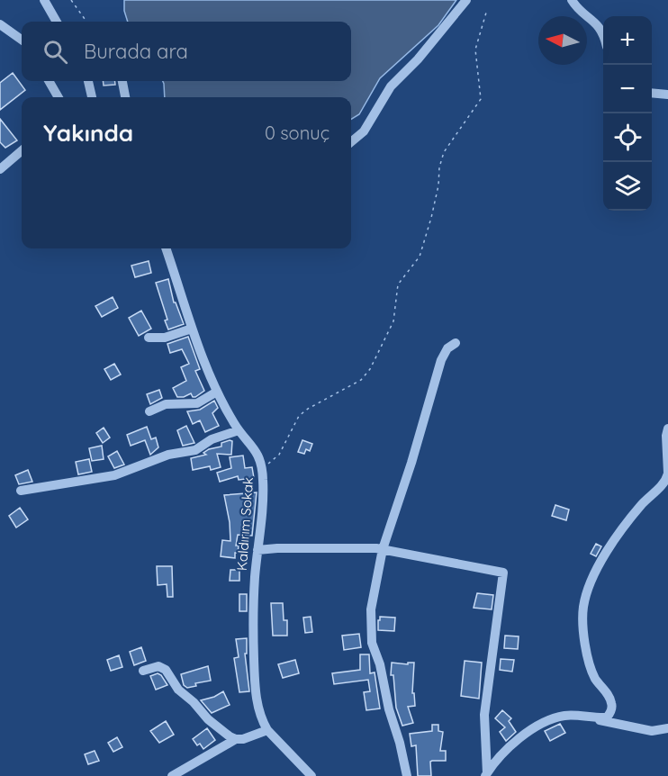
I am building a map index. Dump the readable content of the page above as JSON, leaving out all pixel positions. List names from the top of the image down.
{
  "streets": {
    "street": ["Kaldırım Sokak"]
  },
  "north": "left",
  "page": {
    "map_buttons": ["+", "−"],
    "search": "Burada ara",
    "heading": ["Yakında", "0 sonuç"]
  }
}
